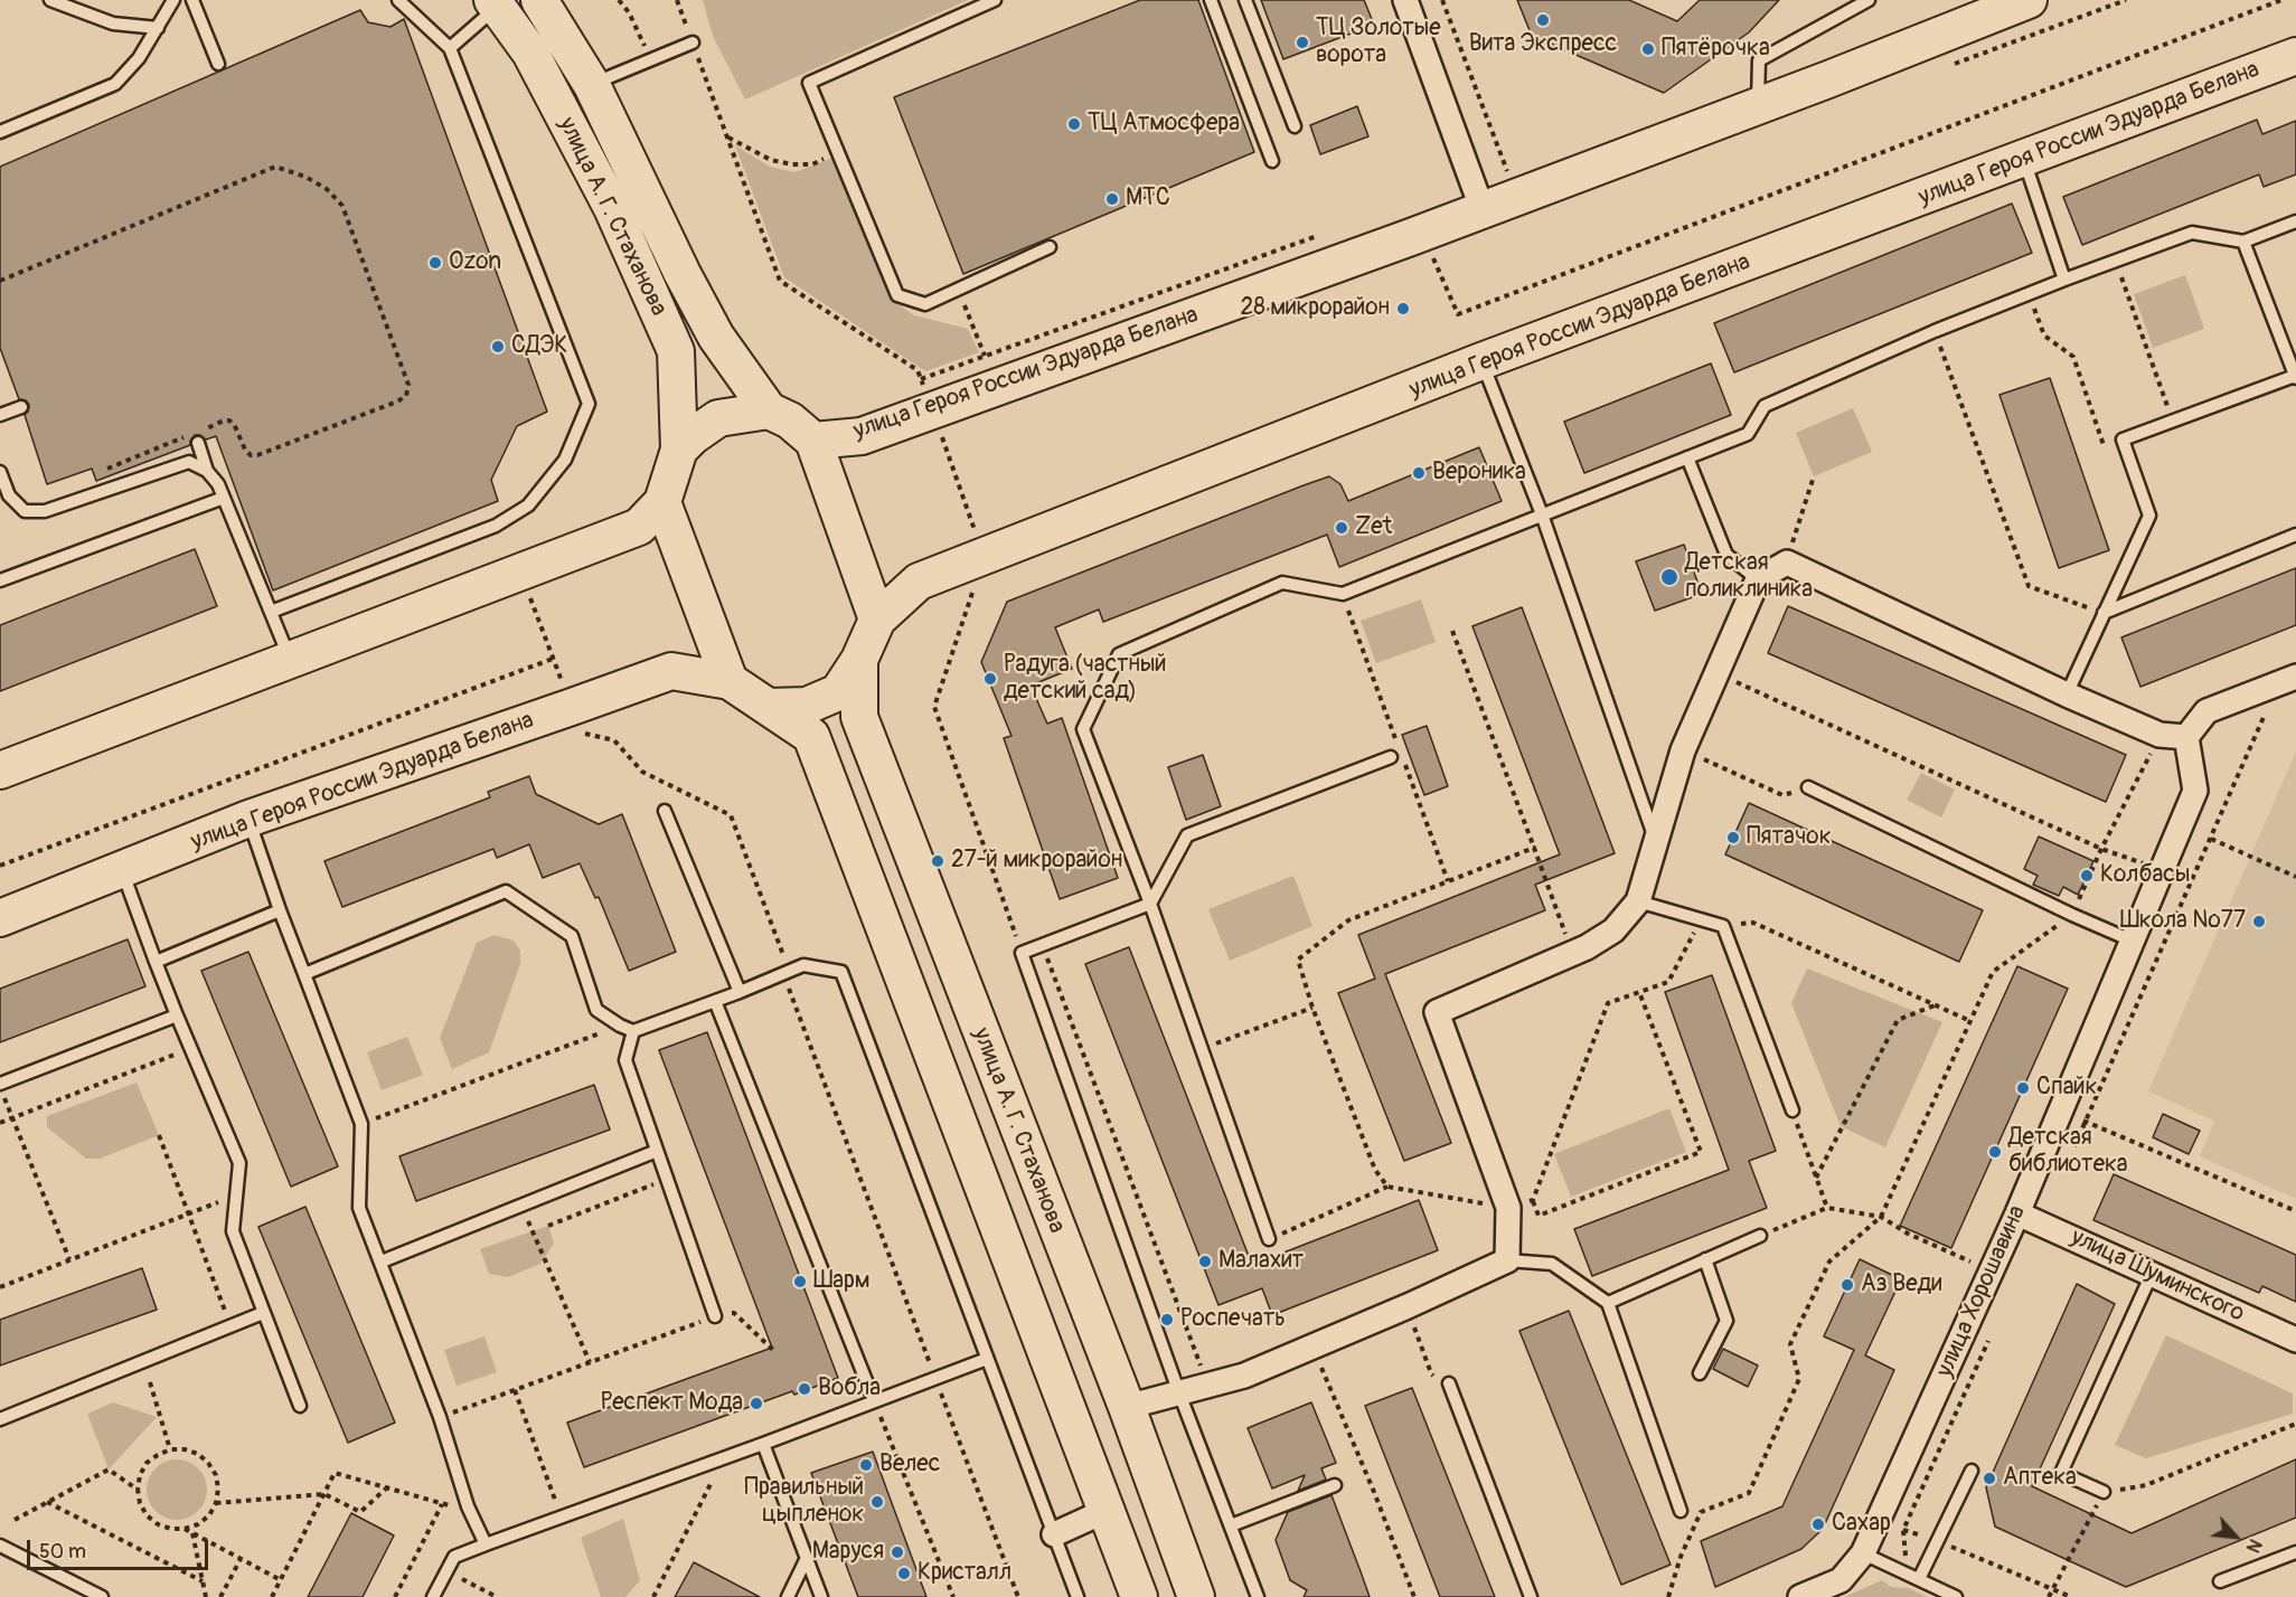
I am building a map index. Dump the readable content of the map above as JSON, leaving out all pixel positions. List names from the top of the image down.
{
  "streets": {
    "street": [
      "улица Героя России Эдуарда Белана",
      "улица А. Г. Стаханова",
      "улица Шуминского",
      "улица Хорошавина"
    ]
  },
  "crossings": [
    ["улица Шуминского", "улица Хорошавина"]
  ],
  "places": [
    "Вита Экспресс",
    "ТЦ Золотые ворота",
    "Пятёрочка",
    "ТЦ Атмосфера",
    "МТС",
    "Ozon",
    "28 микрорайон",
    "СДЭК",
    "Вероника",
    "Zet",
    "Детская поликлиника",
    "Радуга (частный детский сад)",
    "Пятачок",
    "27-й микрорайон",
    "Колбасы",
    "Школа №77",
    "Спайк",
    "Детская библиотека",
    "Малахит",
    "Шарм",
    "Аз Веди",
    "Роспечать",
    "Вобла",
    "Респект Мода",
    "Велес",
    "Аптека",
    "Правильный цыпленок",
    "Сахар",
    "Маруся",
    "Кристалл"
  ],
  "scale_bar": "50 m",
  "north": "bottom right"
}
